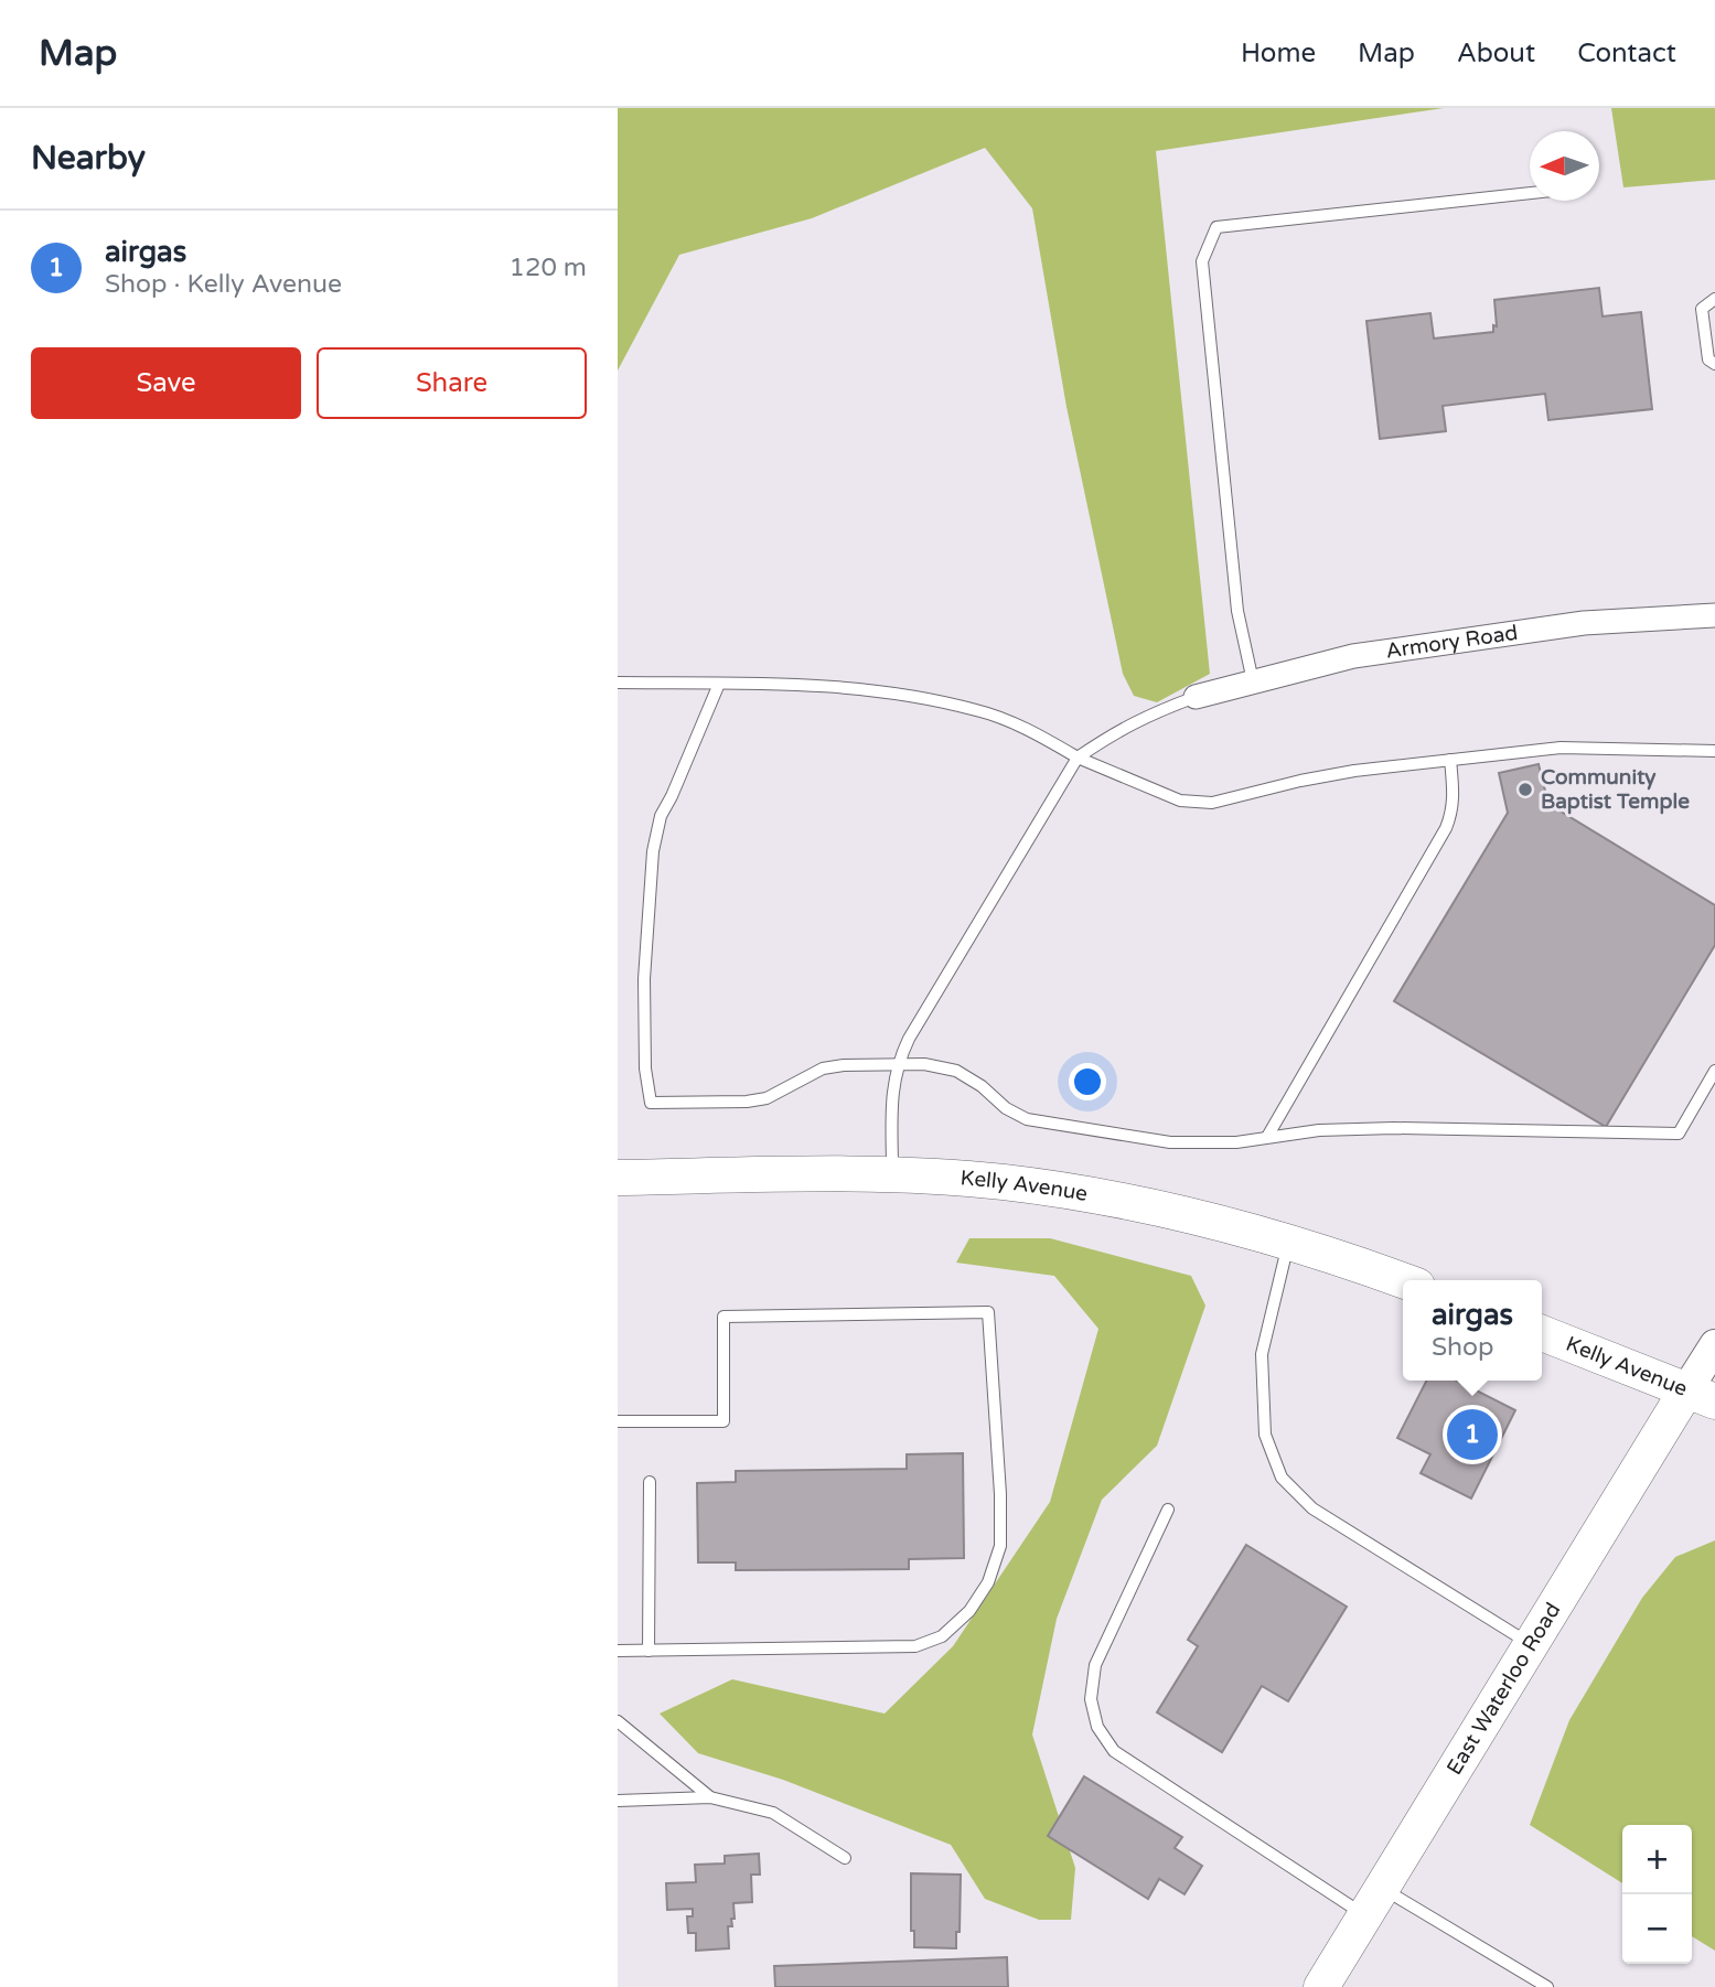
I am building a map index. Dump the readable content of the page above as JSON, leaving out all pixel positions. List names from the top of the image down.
{
  "streets": {
    "main road": ["Kelly Avenue", "East Waterloo Road"],
    "street": ["Armory Road"]
  },
  "crossings": [
    ["Kelly Avenue", "East Waterloo Road"]
  ],
  "places": ["Community Baptist Temple"],
  "north": "left",
  "page": {
    "header": "Map",
    "nav": [
      "Home",
      "Map",
      "About",
      "Contact"
    ],
    "heading": "Nearby",
    "list": [
      {
        "mark": "1",
        "name": "airgas",
        "note": "Shop · Kelly Avenue",
        "value": "120 m"
      }
    ],
    "buttons": ["Save", "Share"],
    "popup": ["airgas", "Shop"],
    "pins": "1",
    "map_buttons": ["+", "−"]
  }
}
